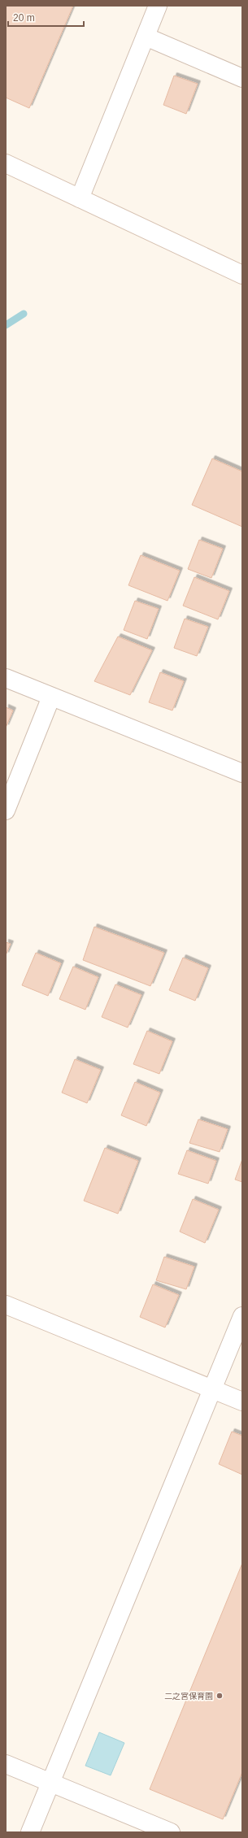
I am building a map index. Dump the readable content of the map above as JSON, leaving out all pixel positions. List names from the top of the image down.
{
  "places": ["二之宮保育園"],
  "scale_bar": "20 m"
}
